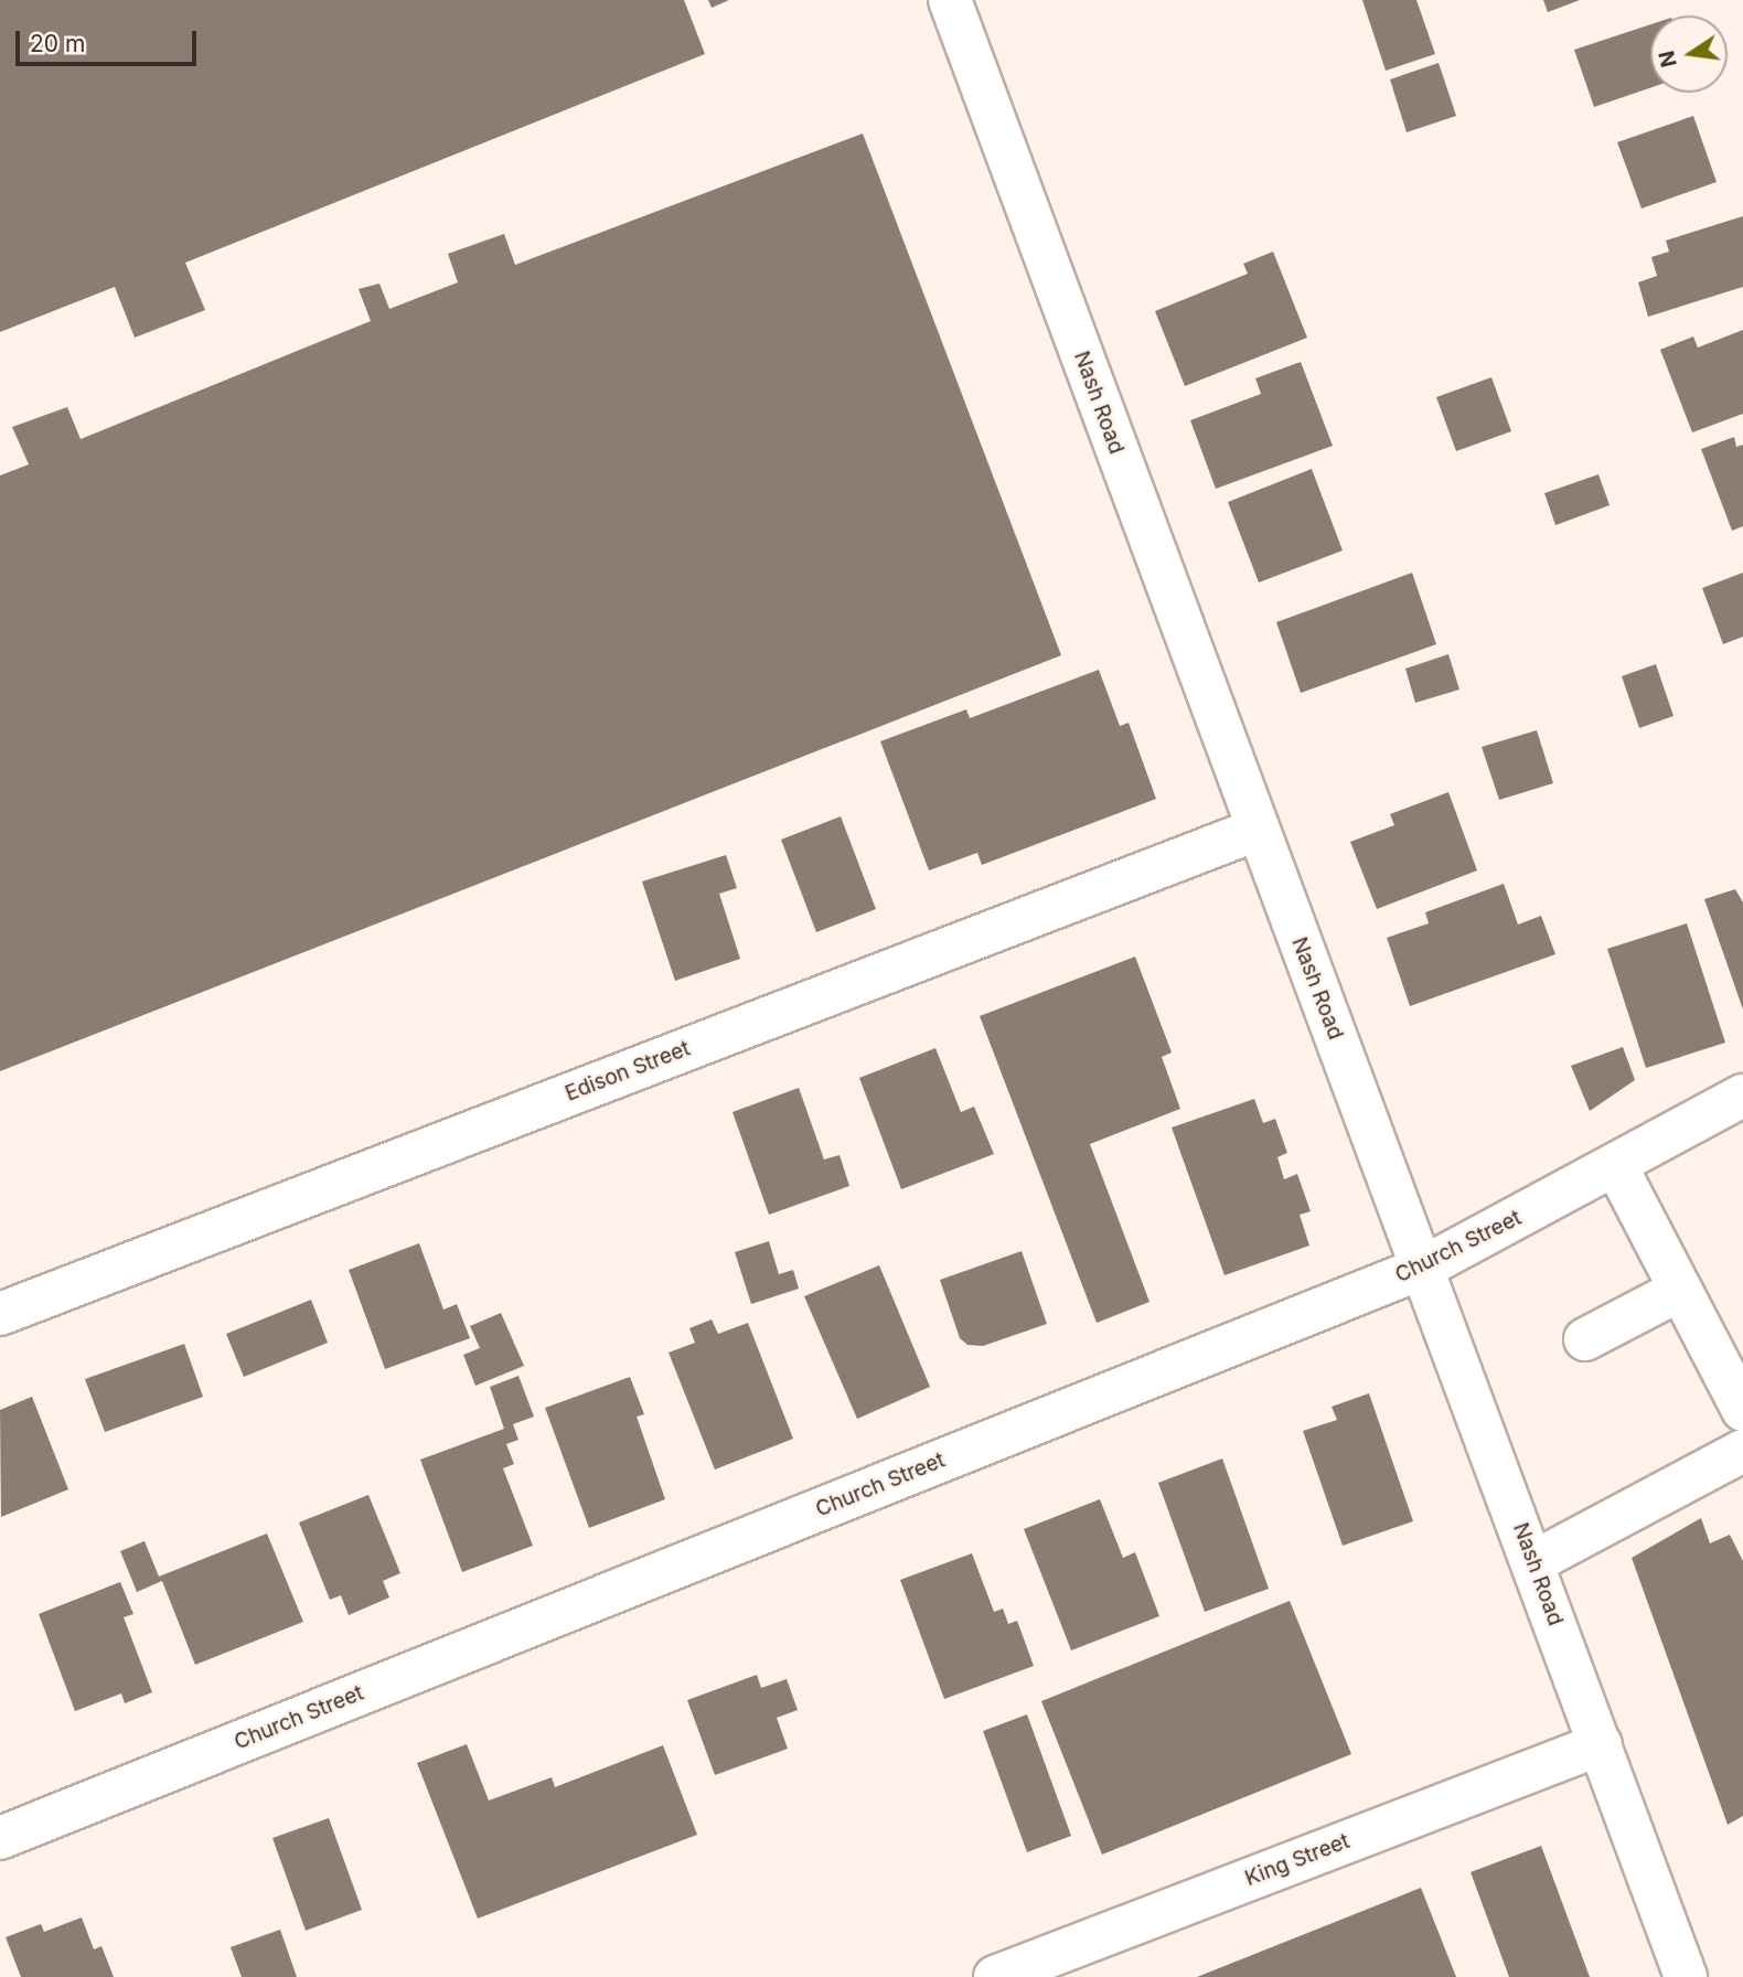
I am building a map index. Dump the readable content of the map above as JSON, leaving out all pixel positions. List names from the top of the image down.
{
  "streets": {
    "main road": [
      "Nash Road",
      "Edison Street",
      "Church Street",
      "King Street"
    ]
  },
  "crossings": [
    ["Nash Road", "Edison Street"],
    ["Nash Road", "Church Street"],
    ["Nash Road", "King Street"]
  ],
  "scale_bar": "20 m",
  "north": "left"
}
